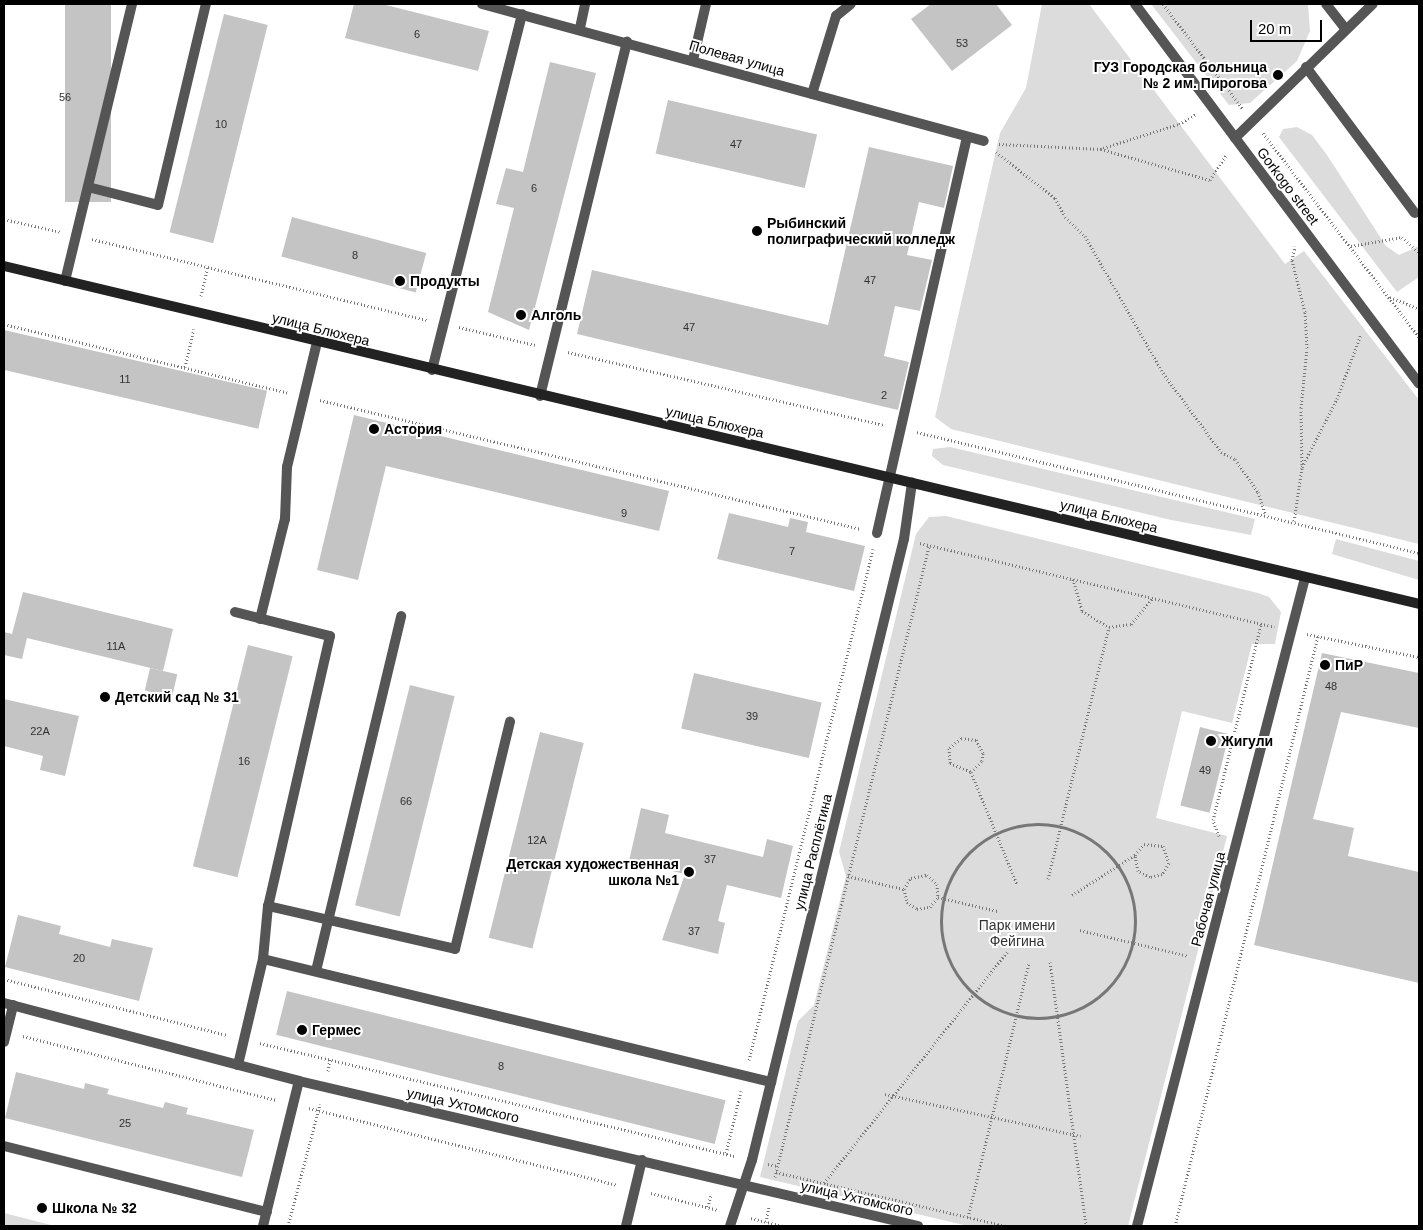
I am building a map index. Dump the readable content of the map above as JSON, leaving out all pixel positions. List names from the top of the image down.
{
  "streets": {
    "street": [
      "Полевая улица",
      "Gorkogo street",
      "улица Блюхера",
      "улица Расплётина",
      "Рабочая улица",
      "улица Ухтомского"
    ]
  },
  "crossings": [
    ["улица Блюхера", "улица Расплётина"],
    ["улица Блюхера", "Рабочая улица"],
    ["улица Расплётина", "улица Ухтомского"]
  ],
  "parks": ["Парк имени Фейгина"],
  "places": [
    "ГУЗ Городская больница № 2 им. Пирогова",
    "Рыбинский полиграфический колледж",
    "Продукты",
    "Алголь",
    "Астория",
    "ПиР",
    "Детский сад № 31",
    "Жигули",
    "Детская художественная школа №1",
    "Гермес",
    "Школа № 32"
  ],
  "house_numbers": [
    "6",
    "53",
    "56",
    "10",
    "47",
    "6",
    "8",
    "47",
    "47",
    "11",
    "2",
    "9",
    "7",
    "11А",
    "48",
    "39",
    "22А",
    "16",
    "49",
    "66",
    "12А",
    "37",
    "37",
    "20",
    "8",
    "25"
  ],
  "scale_bar": "20 m"
}
